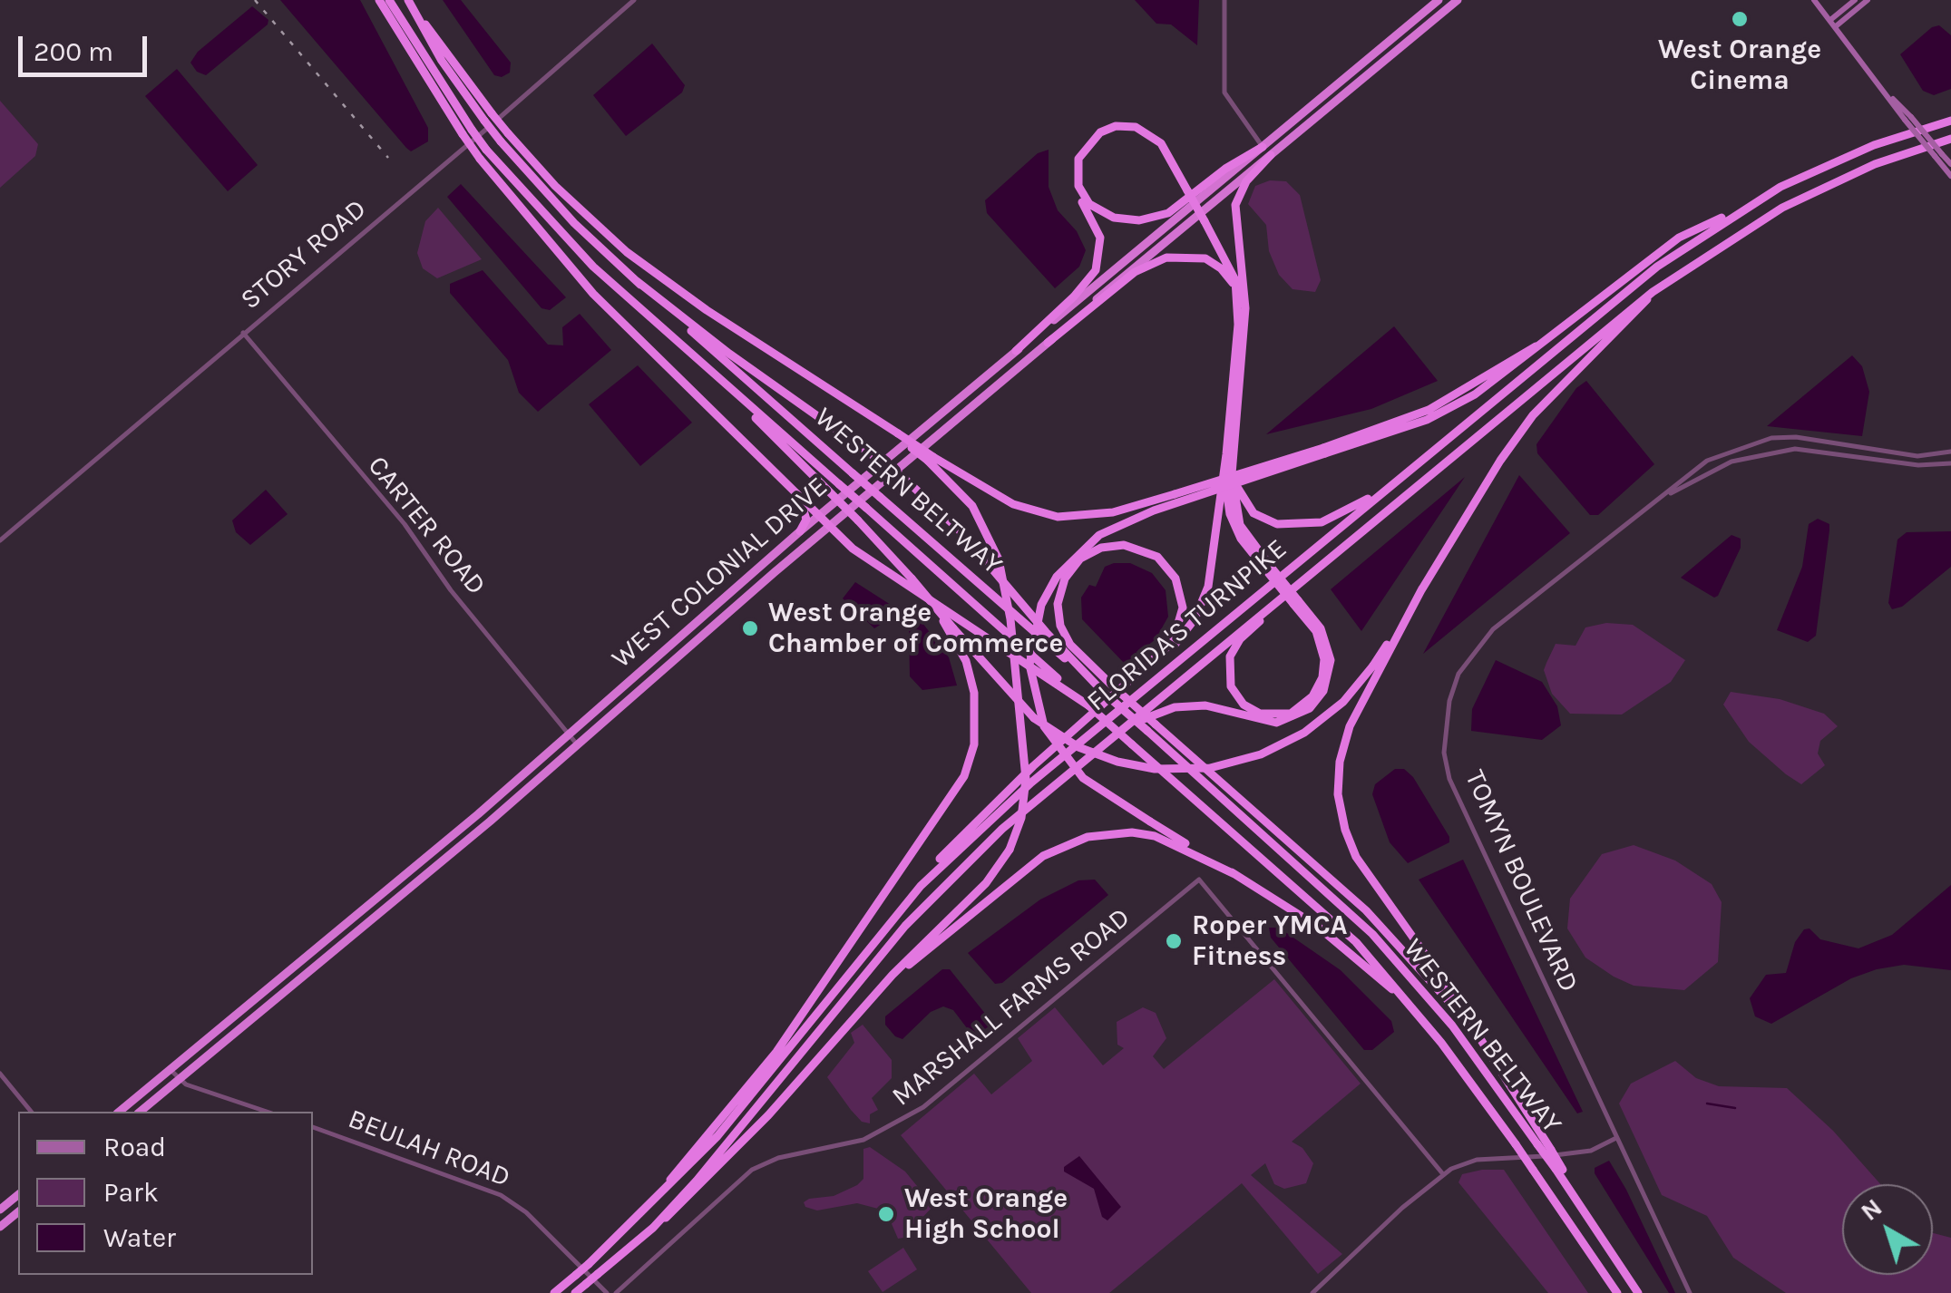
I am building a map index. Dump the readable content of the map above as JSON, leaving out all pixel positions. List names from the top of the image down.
{
  "streets": {
    "highway": ["WESTERN BELTWAY", "WEST COLONIAL DRIVE", "FLORIDA'S TURNPIKE"],
    "street": [
      "STORY ROAD",
      "CARTER ROAD",
      "TOMYN BOULEVARD",
      "MARSHALL FARMS ROAD",
      "BEULAH ROAD"
    ]
  },
  "crossings": [
    ["STORY ROAD", "CARTER ROAD"],
    ["CARTER ROAD", "WEST COLONIAL DRIVE"]
  ],
  "places": [
    "West Orange Cinema",
    "West Orange Chamber of Commerce",
    "Roper YMCA Fitness",
    "West Orange High School"
  ],
  "legend": ["Road", "Park", "Water"],
  "scale_bar": "200 m",
  "north": "top left"
}
